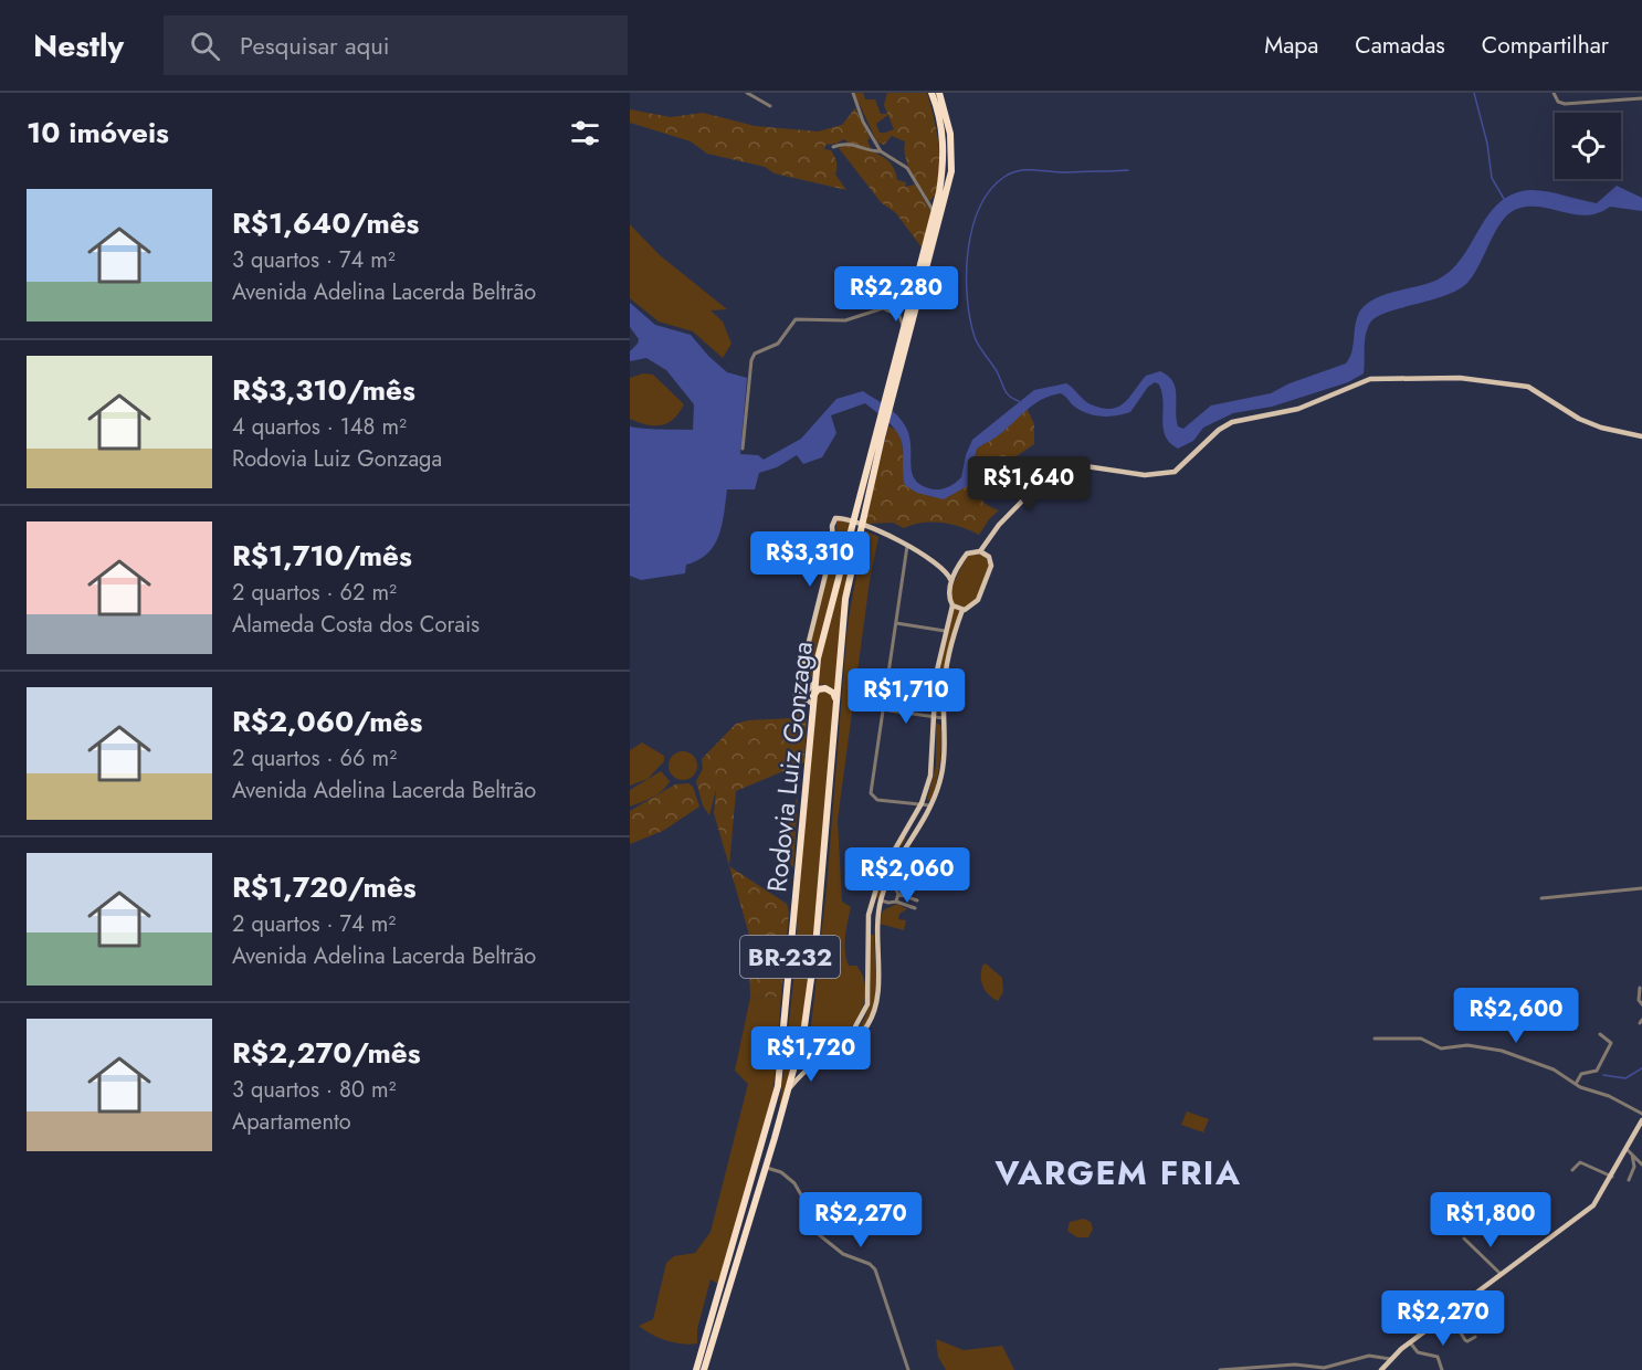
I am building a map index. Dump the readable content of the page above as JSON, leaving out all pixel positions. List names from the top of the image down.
{
  "streets": {
    "highway": ["Rodovia Luiz Gonzaga", "BR-232"]
  },
  "districts": ["VARGEM FRIA"],
  "page": {
    "header": "Nestly",
    "search": "Pesquisar aqui",
    "nav": ["Mapa", "Camadas", "Compartilhar"],
    "heading": "10 imóveis",
    "list": [
      {
        "name": "R$1,640/mês",
        "note": "3 quartos · 74 m² · Avenida Adelina Lacerda Beltrão"
      },
      {
        "name": "R$3,310/mês",
        "note": "4 quartos · 148 m² · Rodovia Luiz Gonzaga"
      },
      {
        "name": "R$1,710/mês",
        "note": "2 quartos · 62 m² · Alameda Costa dos Corais"
      },
      {
        "name": "R$2,060/mês",
        "note": "2 quartos · 66 m² · Avenida Adelina Lacerda Beltrão"
      },
      {
        "name": "R$1,720/mês",
        "note": "2 quartos · 74 m² · Avenida Adelina Lacerda Beltrão"
      },
      {
        "name": "R$2,270/mês",
        "note": "3 quartos · 80 m² · Apartamento"
      }
    ],
    "price": [
      "R$2,280",
      "R$1,640",
      "R$3,310",
      "R$1,710",
      "R$2,060",
      "R$2,600",
      "R$1,720",
      "R$2,270",
      "R$1,800",
      "R$2,270"
    ]
  }
}
